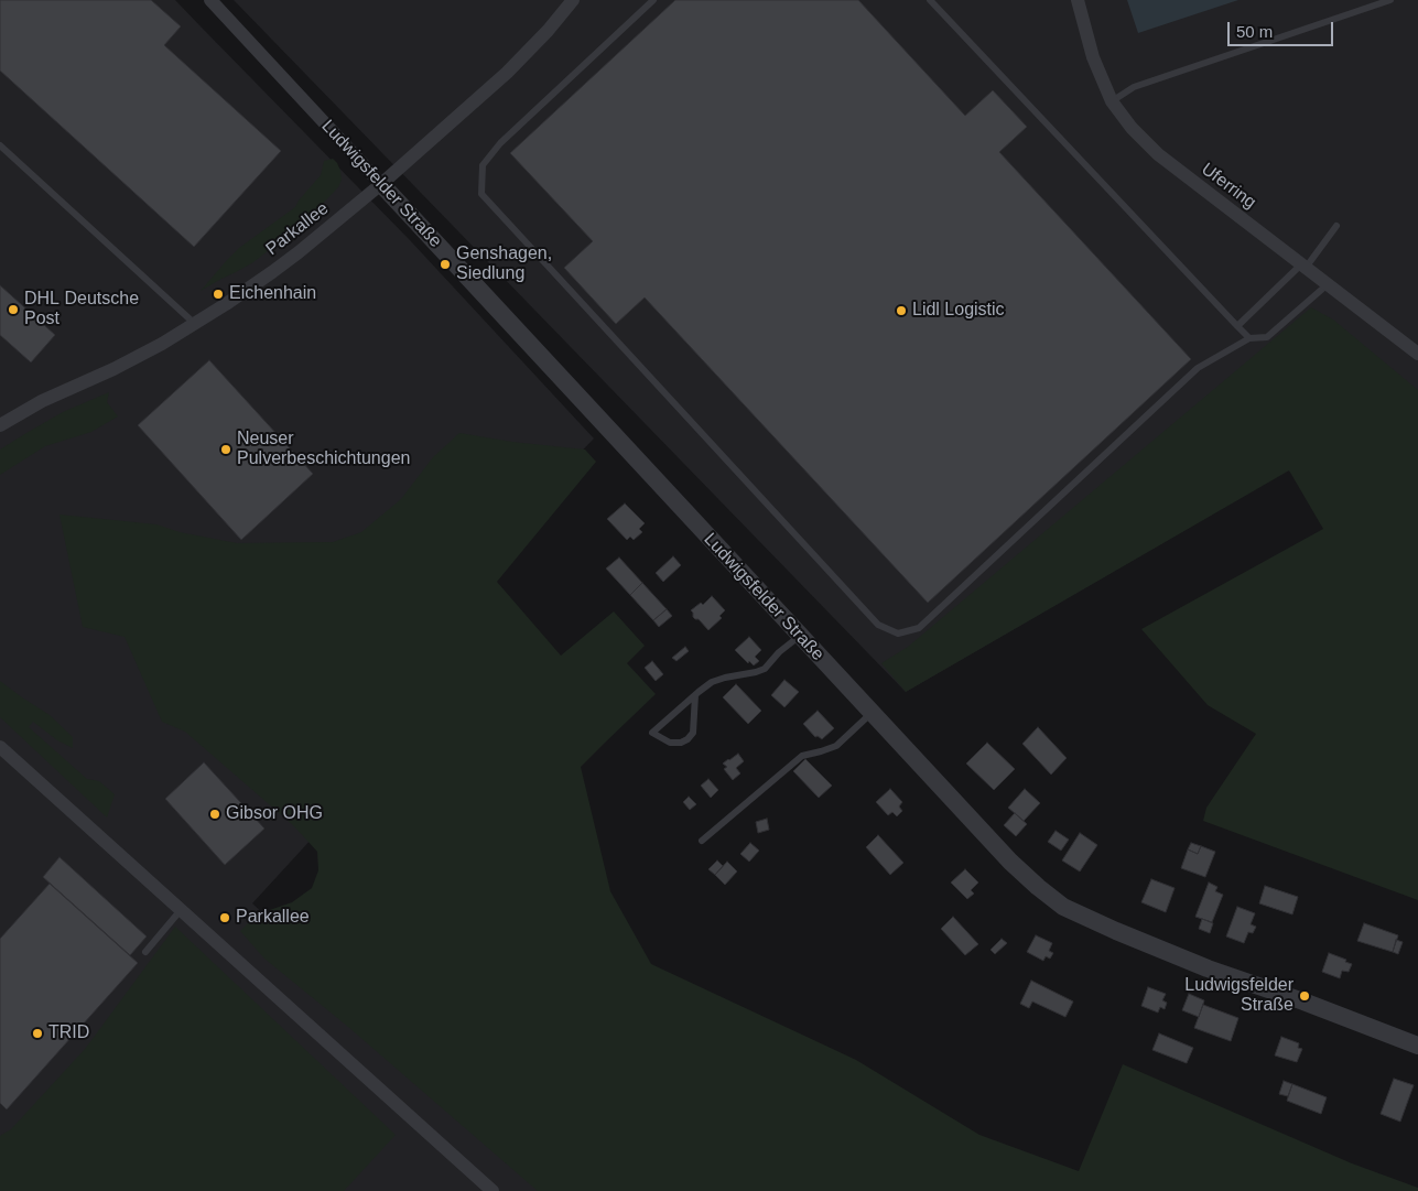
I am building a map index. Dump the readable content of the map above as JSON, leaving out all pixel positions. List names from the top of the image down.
{
  "streets": {
    "street": ["Ludwigsfelder Straße", "Uferring", "Parkallee"]
  },
  "crossings": [
    ["Ludwigsfelder Straße", "Parkallee"]
  ],
  "places": [
    "Genshagen, Siedlung",
    "Eichenhain",
    "DHL Deutsche Post",
    "Lidl Logistic",
    "Neuser Pulverbeschichtungen",
    "Gibsor OHG",
    "Parkallee",
    "Ludwigsfelder Straße",
    "TRID"
  ],
  "scale_bar": "50 m"
}
